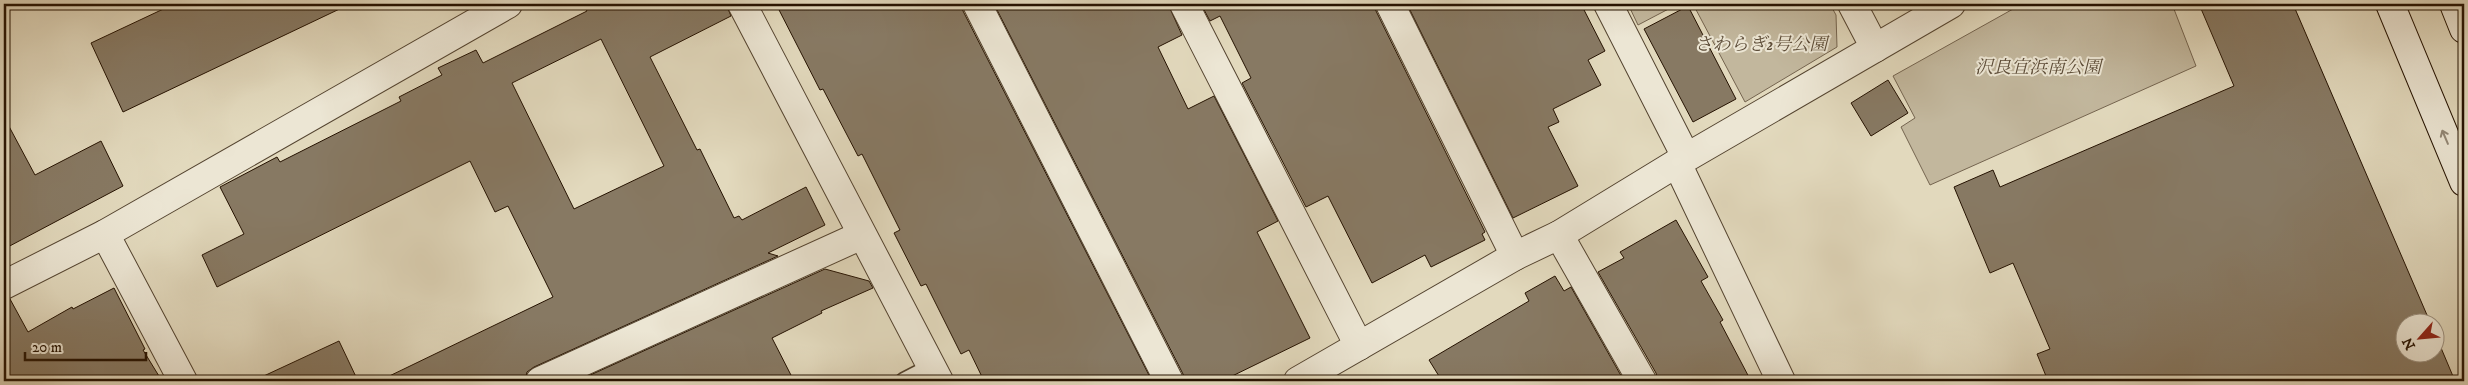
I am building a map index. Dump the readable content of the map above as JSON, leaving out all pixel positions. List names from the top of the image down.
{
  "parks": ["さわらぎ2号公園", "沢良宜浜南公園"],
  "scale_bar": "20 m",
  "north": "bottom left"
}
